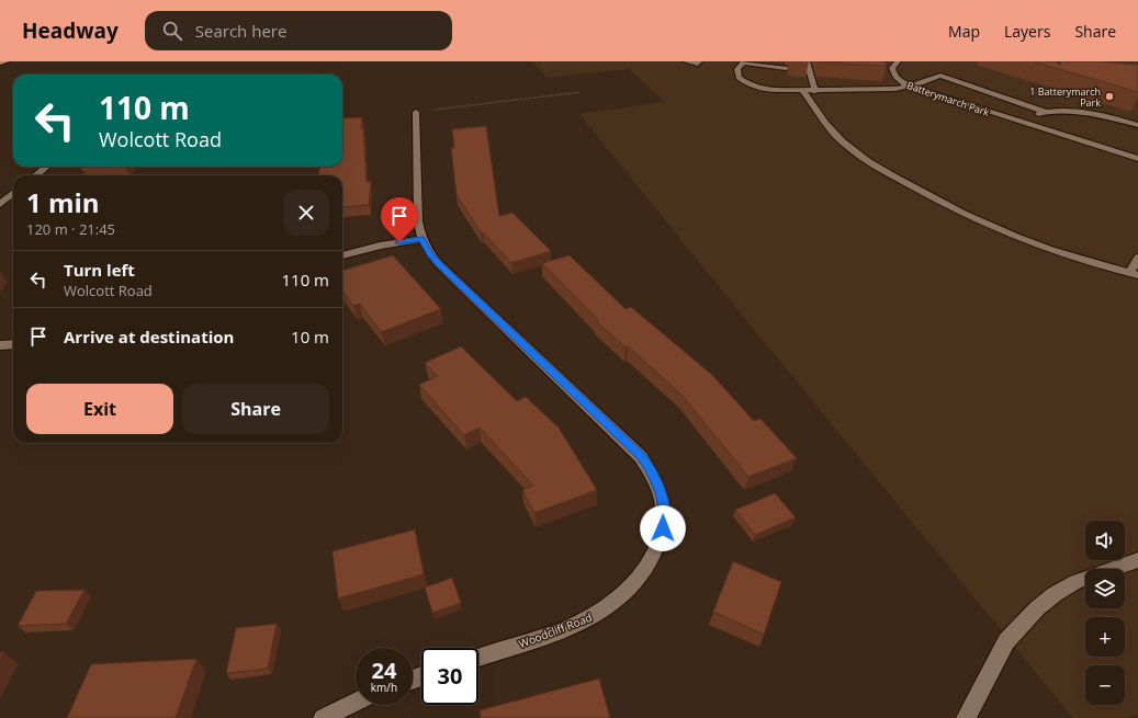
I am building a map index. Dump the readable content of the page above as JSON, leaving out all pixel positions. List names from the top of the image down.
{
  "streets": {
    "street": ["Batterymarch Park", "Woodcliff Road"]
  },
  "places": ["1 Batterymarch Park"],
  "page": {
    "header": "Headway",
    "search": "Search here",
    "nav": ["Map", "Layers", "Share"],
    "turn": ["110 m", "Wolcott Road"],
    "heading": ["1 min", "120 m · 21:45"],
    "list": [
      {
        "name": "Turn left",
        "note": "Wolcott Road",
        "value": "110 m"
      },
      {
        "name": "Arrive at destination",
        "value": "10 m"
      }
    ],
    "buttons": ["Exit", "Share"],
    "map_buttons": ["+", "−"],
    "speed": "24 km/h",
    "limit": "30"
  }
}
